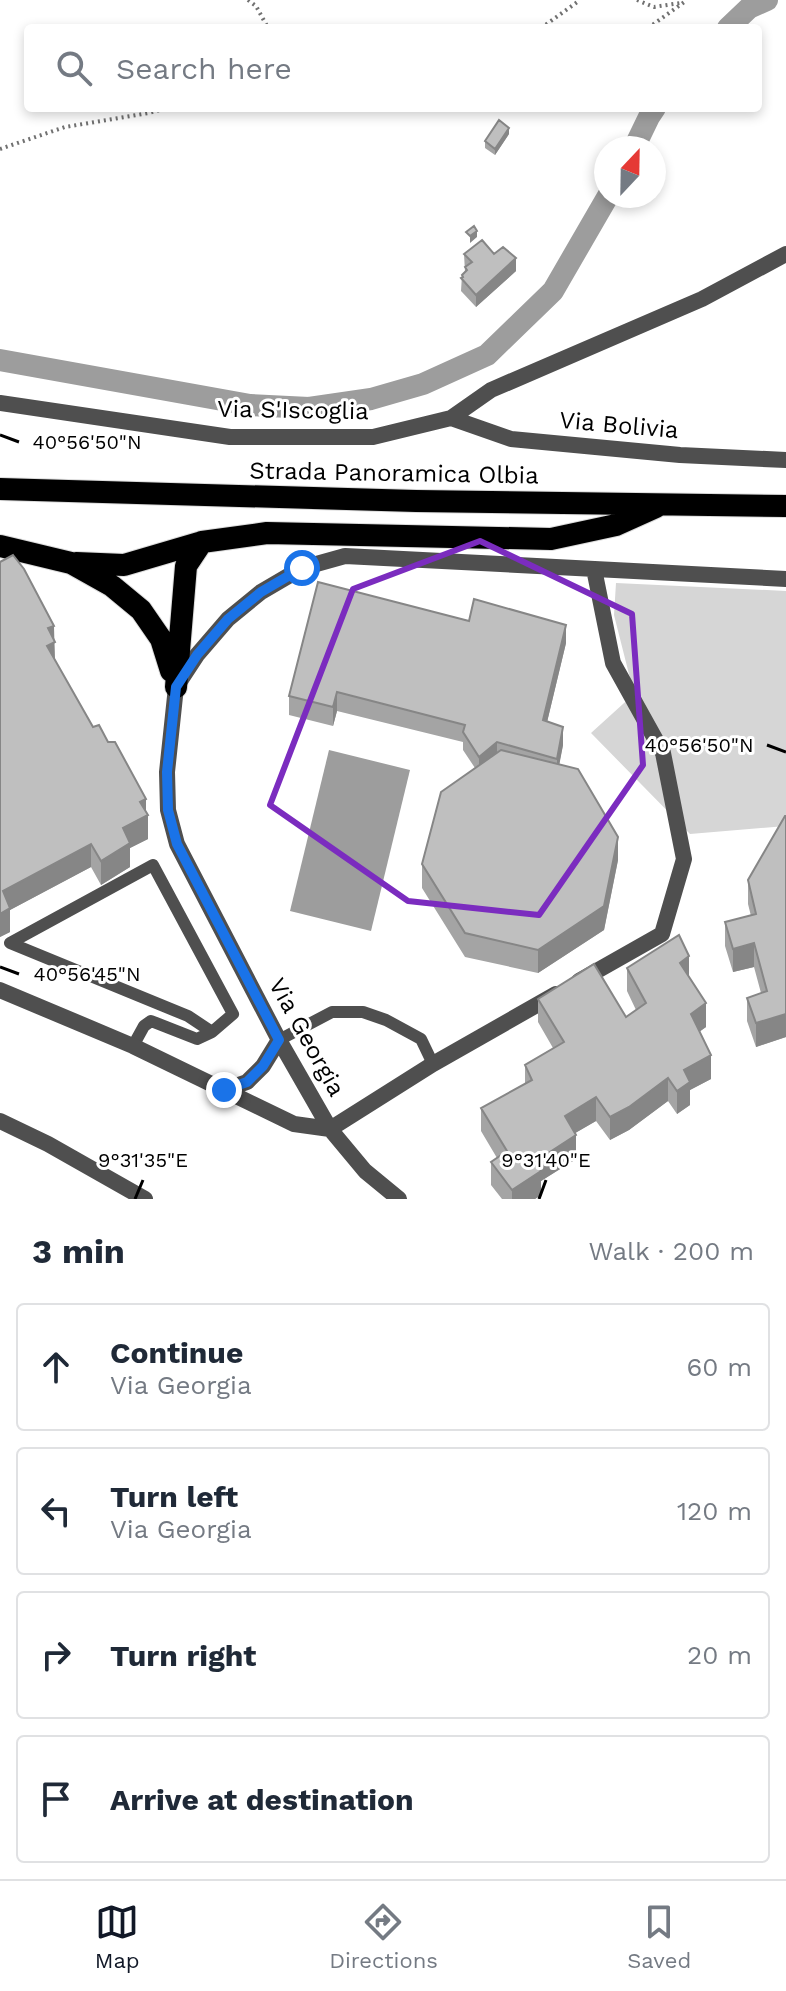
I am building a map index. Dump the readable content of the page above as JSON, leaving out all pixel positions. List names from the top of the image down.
{
  "streets": {
    "highway": ["Strada Panoramica Olbia"],
    "street": ["Via S'Iscoglia", "Via Bolivia", "Via Georgia"]
  },
  "crossings": [
    ["Via S'Iscoglia", "Via Bolivia"]
  ],
  "north": "top",
  "page": {
    "search": "Search here",
    "heading": ["3 min", "Walk · 200 m"],
    "list": [
      ["Continue", "Via Georgia", "60 m"],
      ["Turn left", "Via Georgia", "120 m"],
      ["Turn right", "20 m"],
      "Arrive at destination"
    ],
    "nav": ["Map", "Directions", "Saved"]
  },
  "coordinates": [
    "40°56'50\"N",
    "40°56'45\"N",
    "9°31'35\"E",
    "9°31'40\"E"
  ]
}
